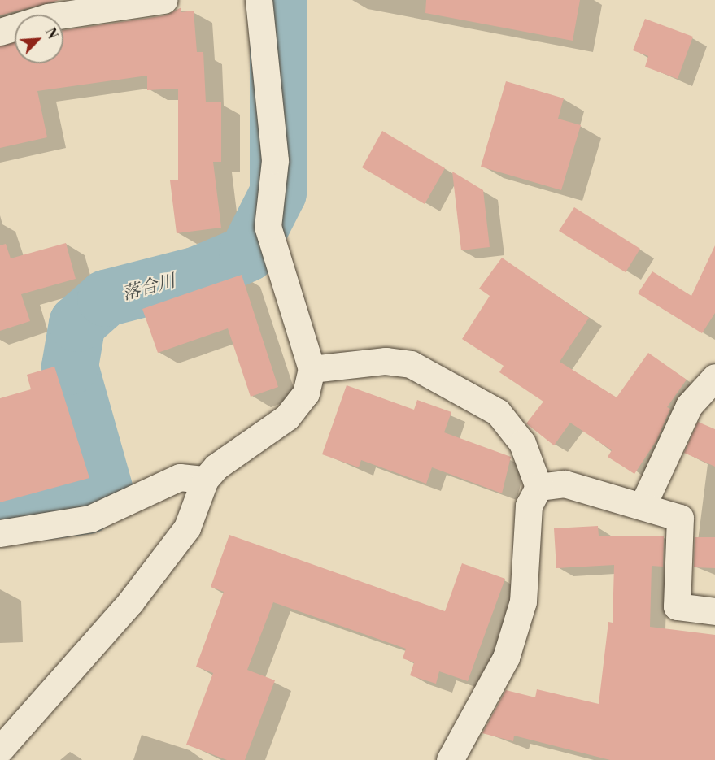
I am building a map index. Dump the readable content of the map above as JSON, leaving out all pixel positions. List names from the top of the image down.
{
  "water": ["落合川"],
  "north": "top right"
}
